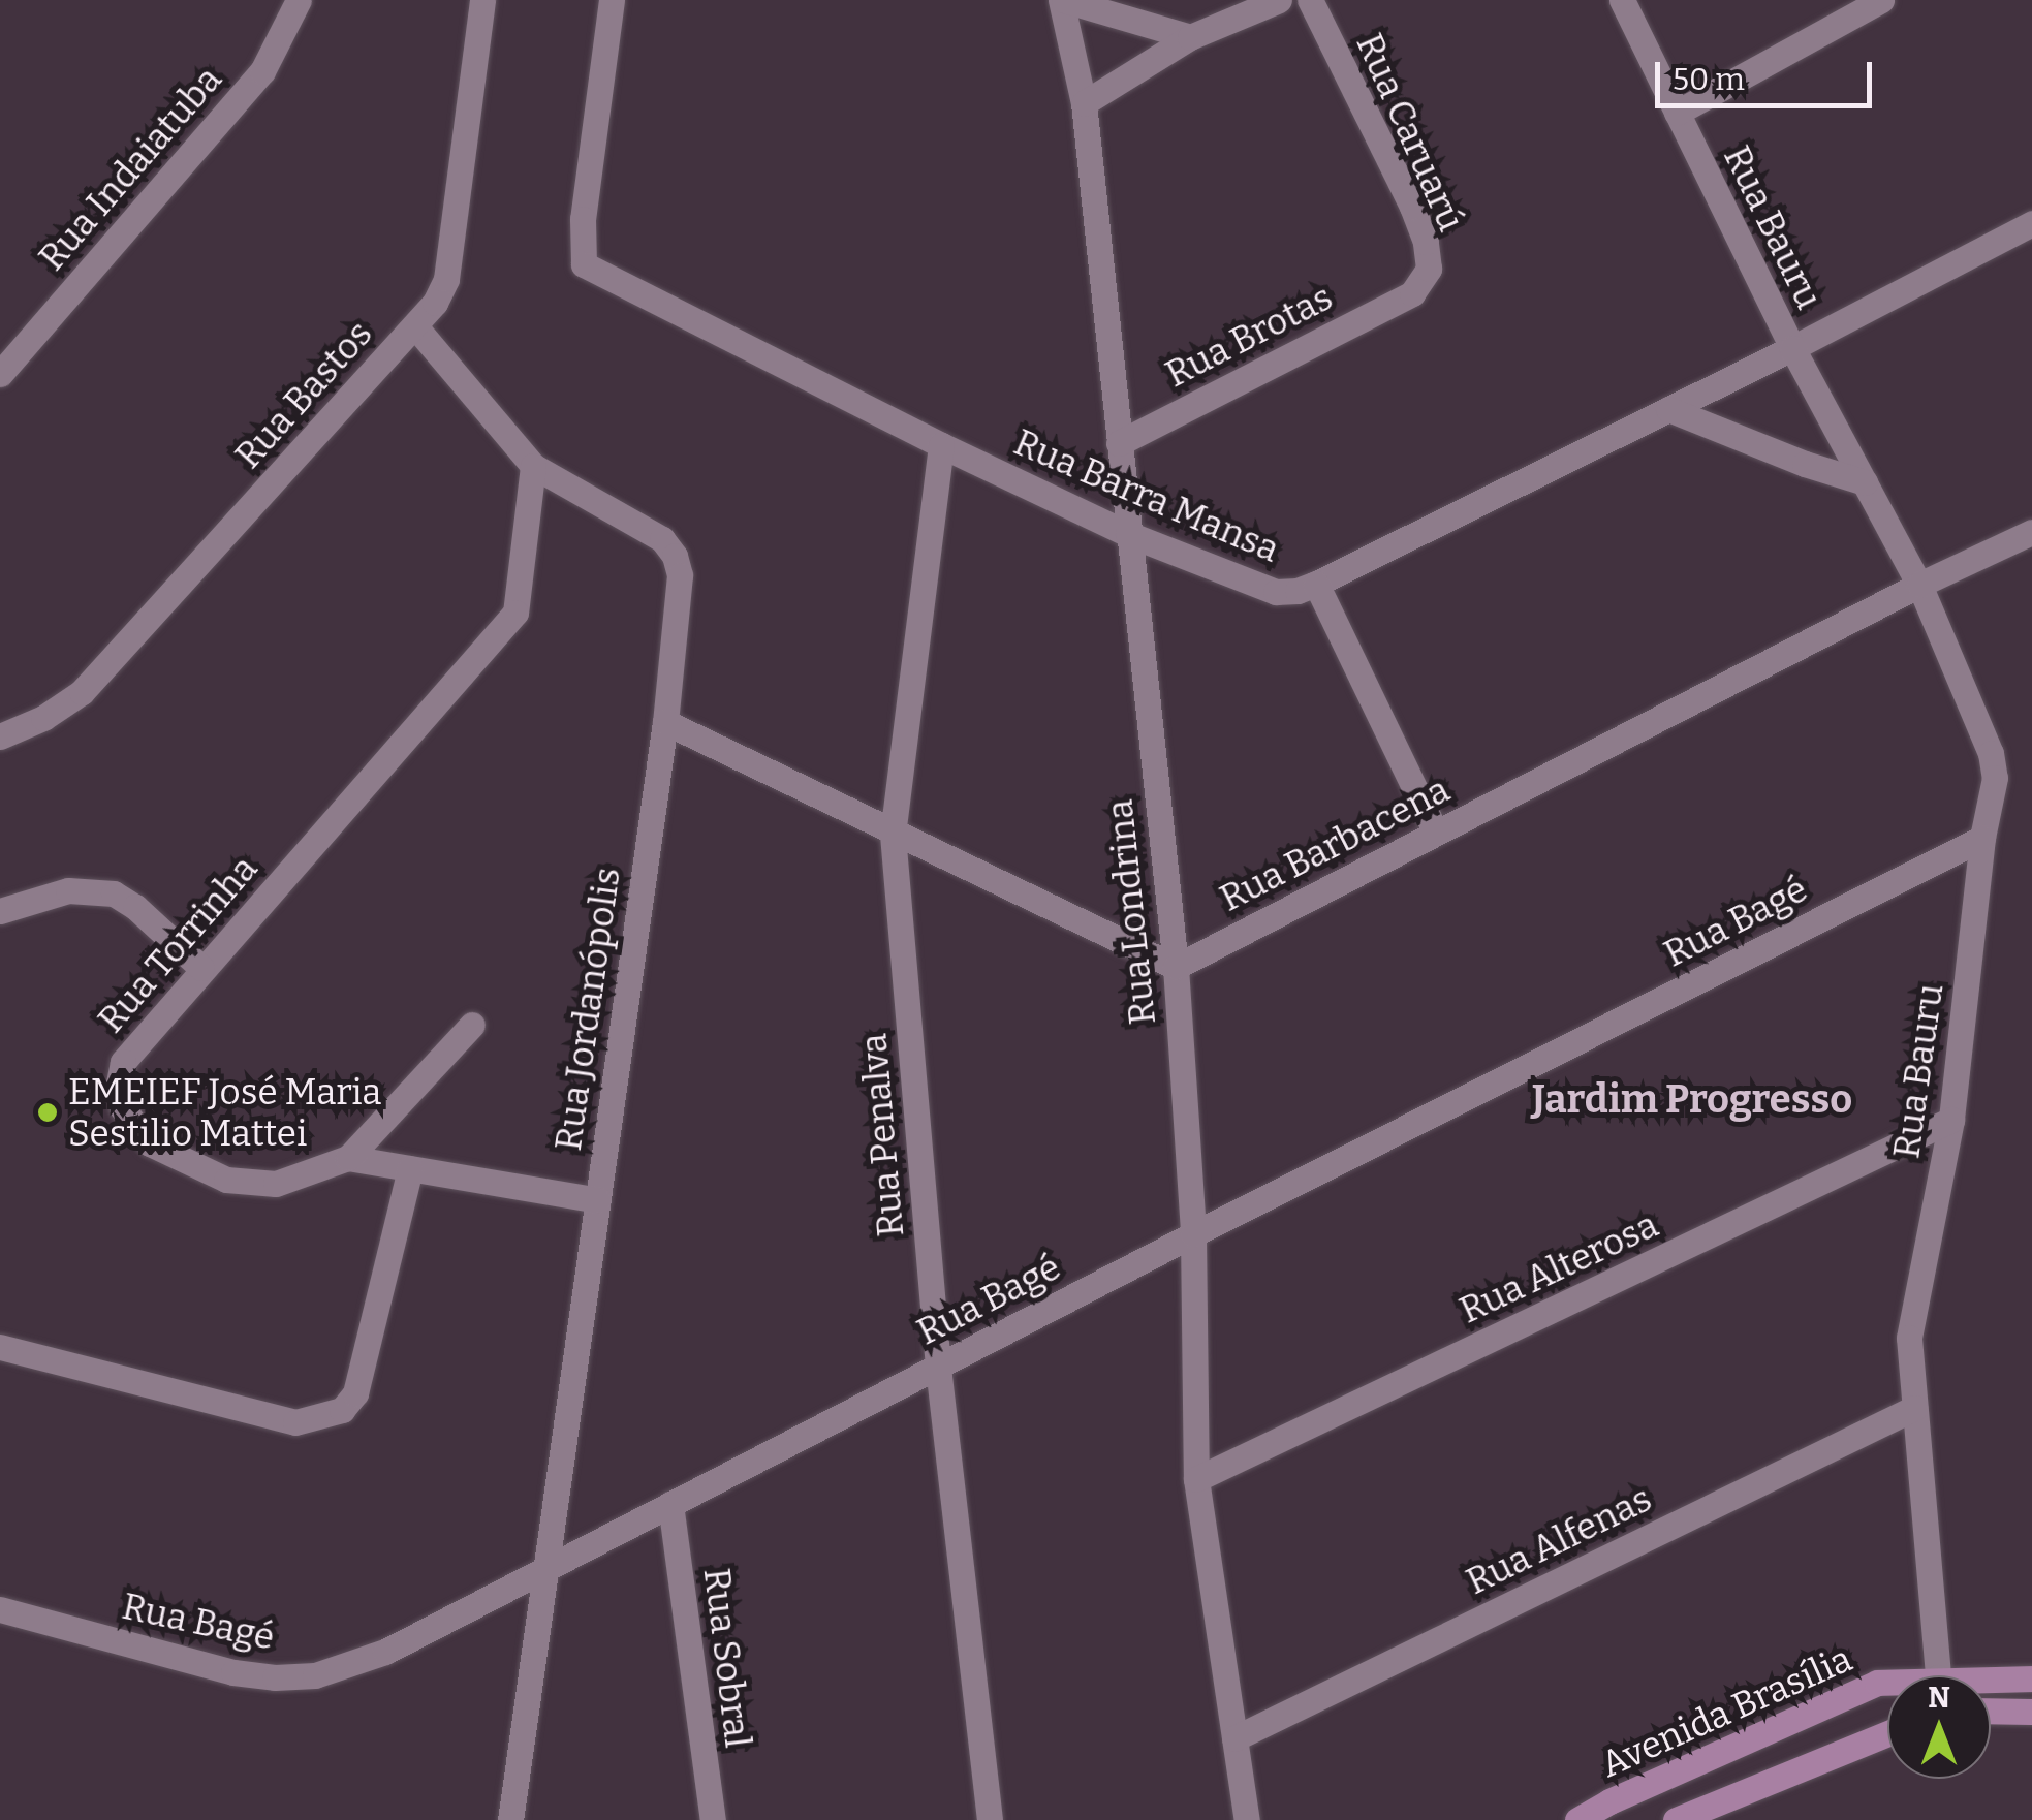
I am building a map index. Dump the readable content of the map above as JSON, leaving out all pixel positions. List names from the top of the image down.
{
  "streets": {
    "main road": ["Avenida Brasília"],
    "street": [
      "Rua Caruarú",
      "Rua Indaiatuba",
      "Rua Bauru",
      "Rua Brotas",
      "Rua Bastos",
      "Rua Barra Mansa",
      "Rua Barbacena",
      "Rua Londrina",
      "Rua Bagé",
      "Rua Torrinha",
      "Rua Jordanópolis",
      "Rua Penalva",
      "Rua Alterosa",
      "Rua Alfenas",
      "Rua Sobral"
    ]
  },
  "crossings": [
    ["Rua Caruarú", "Rua Brotas"],
    ["Rua Bauru", "Rua Barra Mansa"],
    ["Rua Bauru", "Rua Barbacena"],
    ["Rua Bauru", "Rua Bagé"],
    ["Rua Bauru", "Rua Alterosa"],
    ["Rua Bauru", "Rua Alfenas"],
    ["Rua Brotas", "Rua Londrina"],
    ["Rua Bastos", "Rua Jordanópolis"],
    ["Rua Barra Mansa", "Rua Londrina"],
    ["Rua Barra Mansa", "Rua Penalva"],
    ["Rua Barbacena", "Rua Londrina"],
    ["Rua Londrina", "Rua Bagé"],
    ["Rua Londrina", "Rua Alterosa"],
    ["Rua Londrina", "Rua Alfenas"],
    ["Rua Bagé", "Rua Jordanópolis"],
    ["Rua Bagé", "Rua Penalva"],
    ["Rua Bagé", "Rua Sobral"],
    ["Rua Torrinha", "Rua Jordanópolis"]
  ],
  "districts": ["Jardim Progresso"],
  "places": ["EMEIEF José Maria Sestilio Mattei"],
  "scale_bar": "50 m",
  "north": "top"
}
